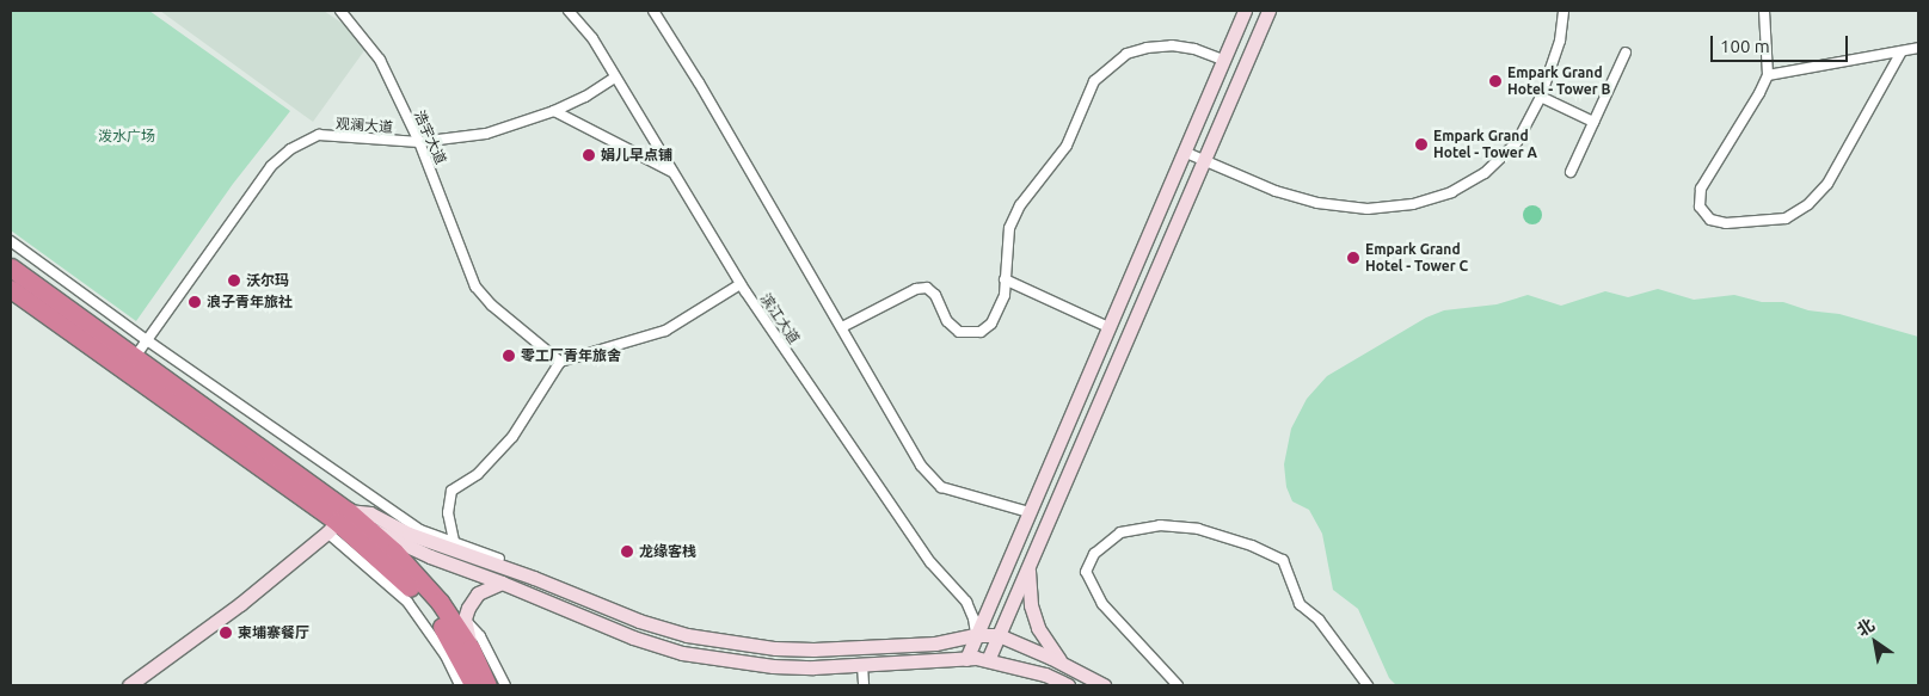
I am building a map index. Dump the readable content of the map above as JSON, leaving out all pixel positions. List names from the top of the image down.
{
  "streets": {
    "street": ["观澜大道", "浩宇大道", "滨江大道"]
  },
  "crossings": [
    ["观澜大道", "浩宇大道"],
    ["观澜大道", "滨江大道"]
  ],
  "parks": ["泼水广场"],
  "places": [
    "Empark Grand Hotel - Tower B",
    "Empark Grand Hotel - Tower A",
    "娟儿早点铺",
    "Empark Grand Hotel - Tower C",
    "沃尔玛",
    "浪子青年旅社",
    "零工厂青年旅舍",
    "龙缘客栈",
    "柬埔寨餐厅"
  ],
  "scale_bar": "100 m",
  "north": "top left"
}
